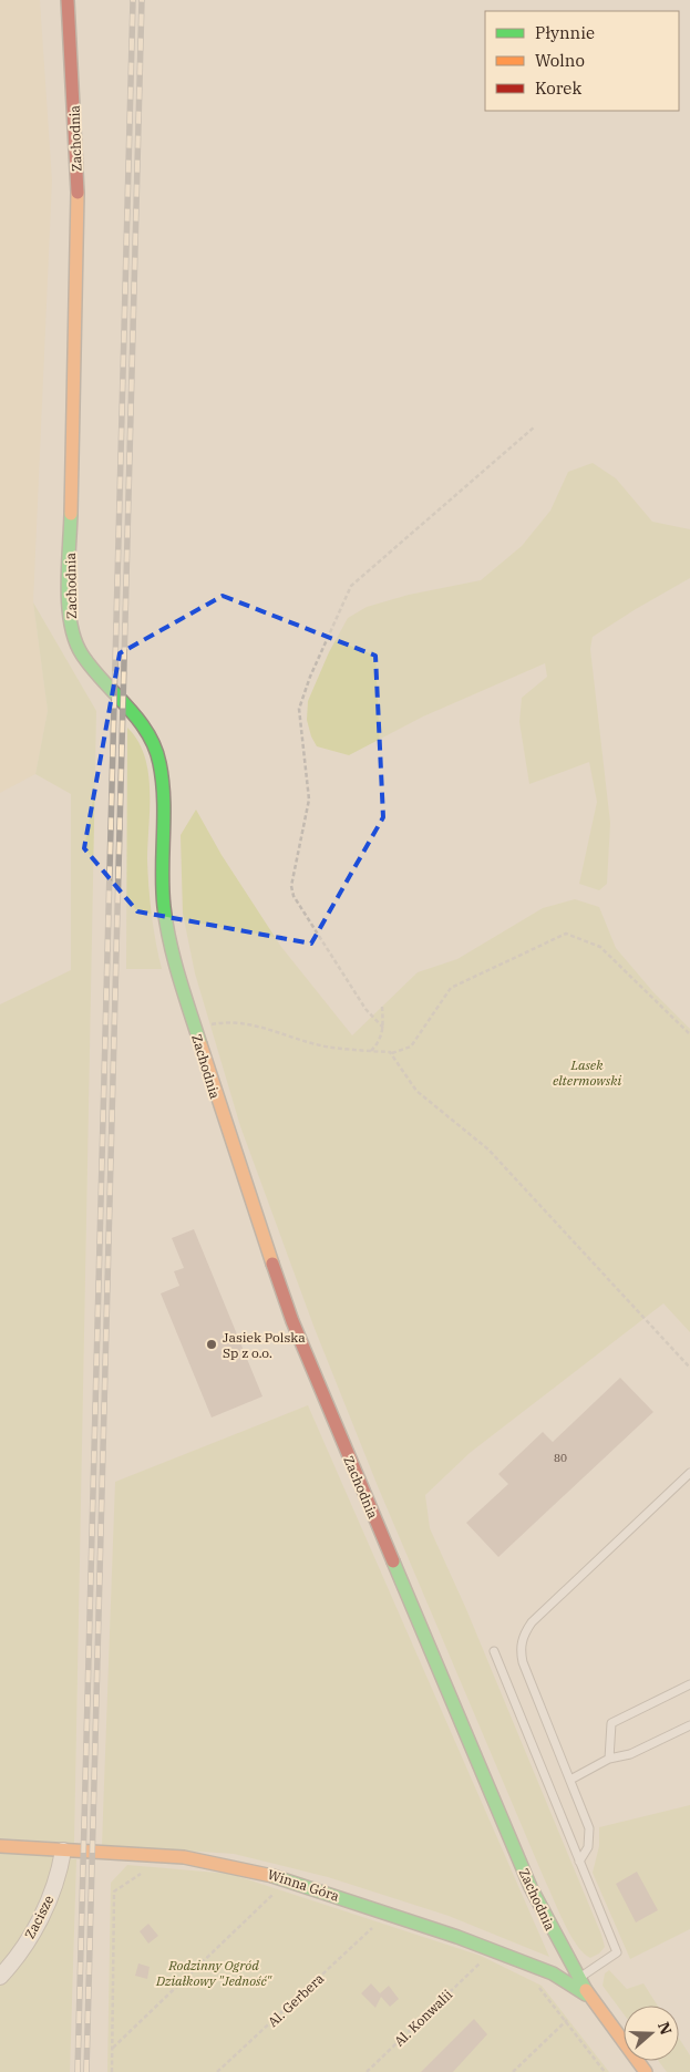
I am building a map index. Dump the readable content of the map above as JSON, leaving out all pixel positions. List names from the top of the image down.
{
  "streets": {
    "street": ["Zachodnia", "Winna Góra", "Zacisze"],
    "path": ["Al. Gerbera", "Al. Konwalii"]
  },
  "crossings": [
    ["Zachodnia", "Winna Góra"],
    ["Winna Góra", "Zacisze"]
  ],
  "parks": ["Lasek eltermowski", "Rodzinny Ogród Działkowy \"Jedność\""],
  "places": ["Jasiek Polska Sp z o.o."],
  "house_numbers": ["80"],
  "legend": ["Płynnie", "Wolno", "Korek"],
  "north": "right"
}
